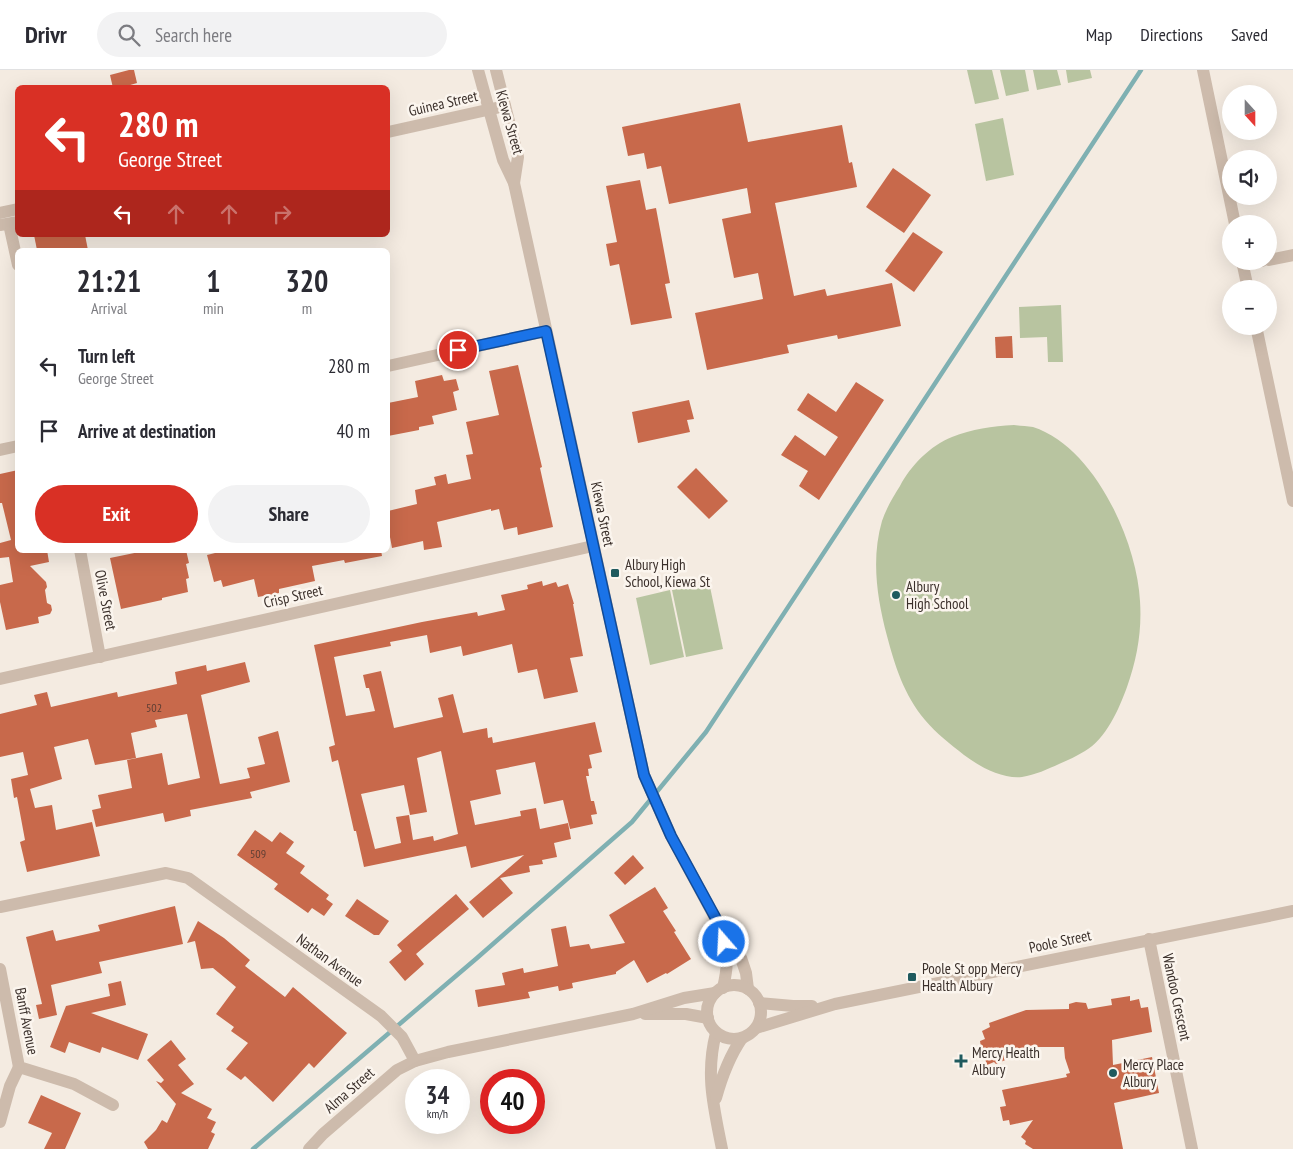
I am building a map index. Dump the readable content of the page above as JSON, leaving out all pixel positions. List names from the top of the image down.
{
  "streets": {
    "street": [
      "Guinea Street",
      "Kiewa Street",
      "Crisp Street",
      "Olive Street",
      "Poole Street",
      "Nathan Avenue",
      "Wandoo Crescent",
      "Banff Avenue",
      "Alma Street"
    ]
  },
  "crossings": [
    ["Guinea Street", "Kiewa Street"],
    ["Kiewa Street", "Crisp Street"],
    ["Kiewa Street", "Poole Street"],
    ["Crisp Street", "Olive Street"],
    ["Poole Street", "Wandoo Crescent"],
    ["Nathan Avenue", "Alma Street"]
  ],
  "places": {
    "transit": ["Albury High School, Kiewa St", "Poole St opp Mercy Health Albury"],
    "other": ["Albury High School", "Mercy Place Albury"],
    "health": ["Mercy Health Albury"]
  },
  "house_numbers": ["502", "509"],
  "north": "bottom",
  "page": {
    "header": "Drivr",
    "search": "Search here",
    "nav": ["Map", "Directions", "Saved"],
    "map_buttons": ["+", "−"],
    "turn": ["280 m", "George Street"],
    "eta": [
      "21:21",
      "Arrival",
      "1",
      "min",
      "320",
      "m"
    ],
    "list": [
      {
        "name": "Turn left",
        "note": "George Street",
        "value": "280 m"
      },
      {
        "name": "Arrive at destination",
        "value": "40 m"
      }
    ],
    "buttons": ["Exit", "Share"],
    "speed": "34 km/h",
    "limit": "40"
  }
}
